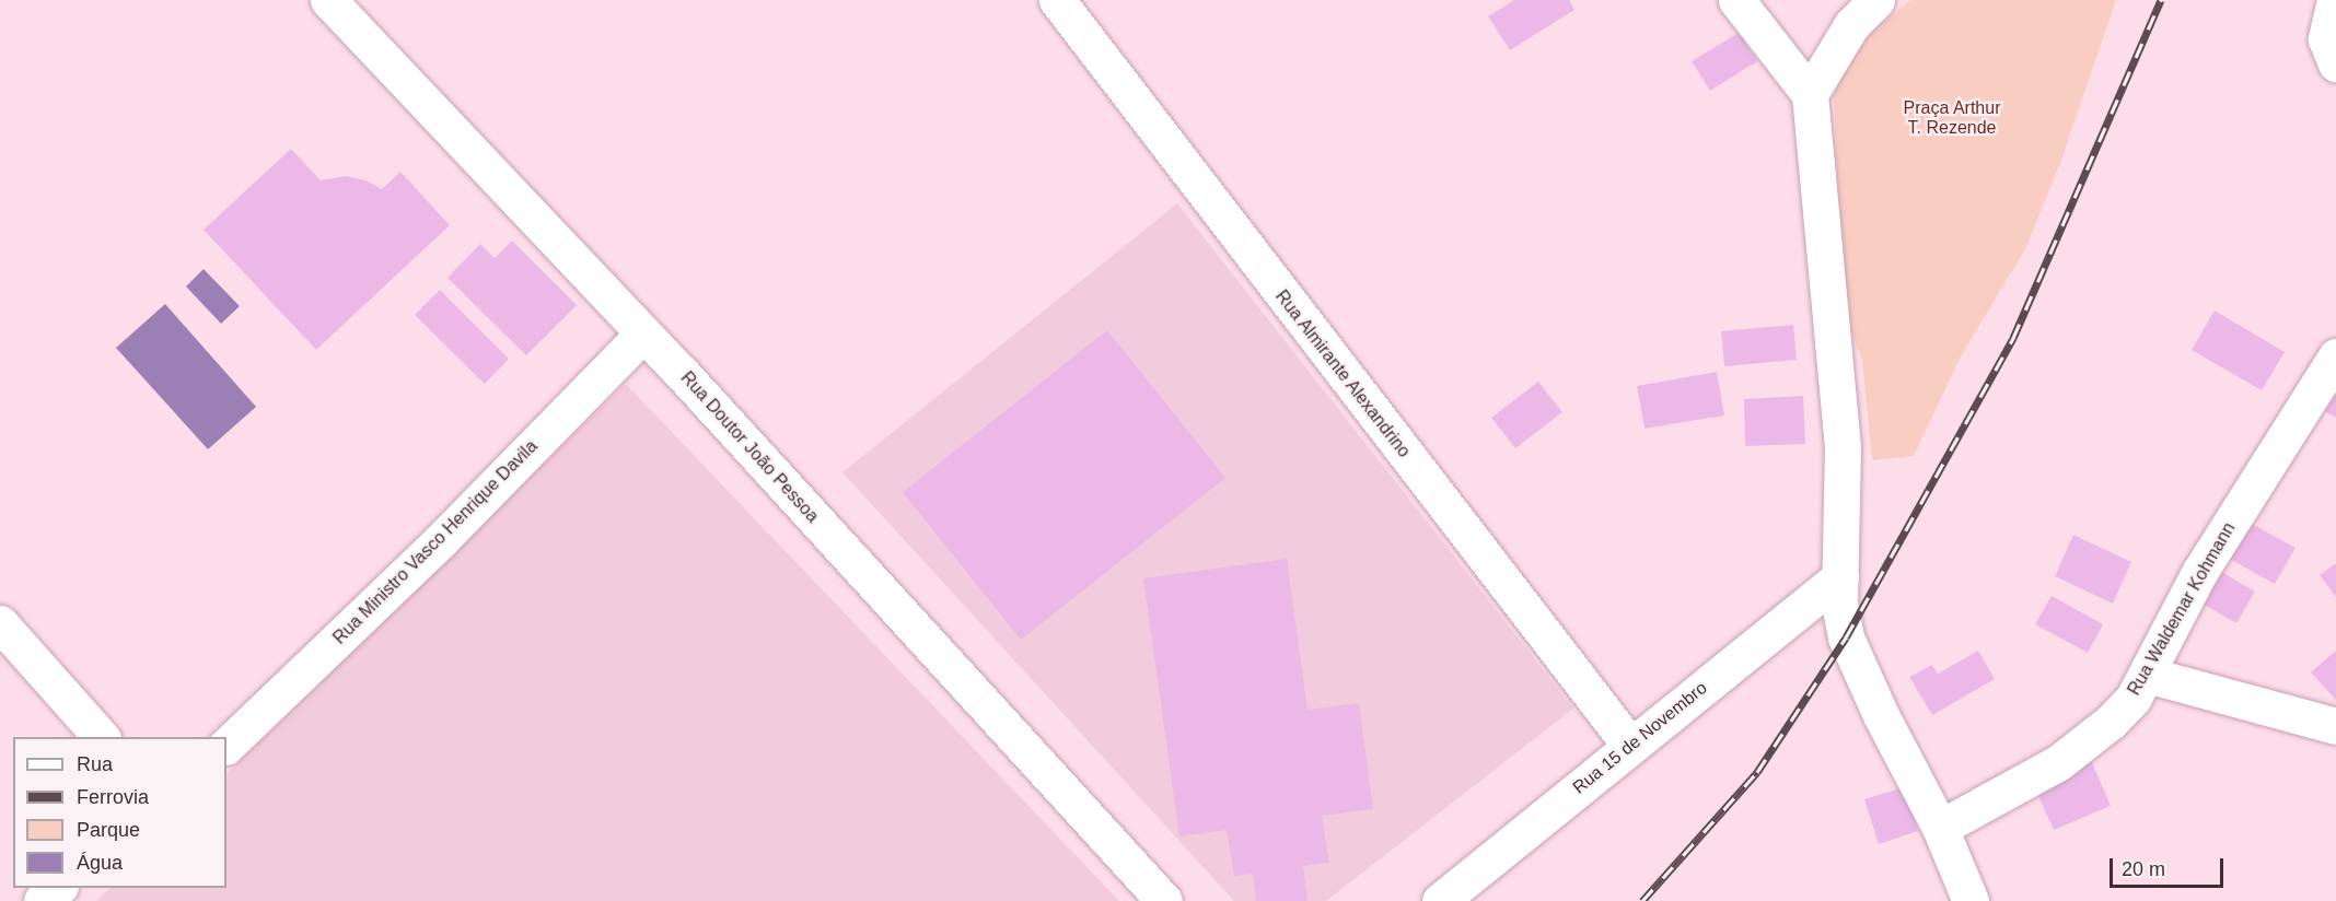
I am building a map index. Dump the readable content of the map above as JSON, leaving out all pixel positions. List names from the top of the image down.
{
  "streets": {
    "street": [
      "Rua Almirante Alexandrino",
      "Rua Doutor João Pessoa",
      "Rua Ministro Vasco Henrique Davila",
      "Rua Waldemar Kohmann",
      "Rua 15 de Novembro"
    ]
  },
  "crossings": [
    ["Rua Almirante Alexandrino", "Rua 15 de Novembro"],
    ["Rua Doutor João Pessoa", "Rua Ministro Vasco Henrique Davila"]
  ],
  "parks": ["Praça Arthur T. Rezende"],
  "legend": [
    "Rua",
    "Ferrovia",
    "Parque",
    "Água"
  ],
  "scale_bar": "20 m"
}
